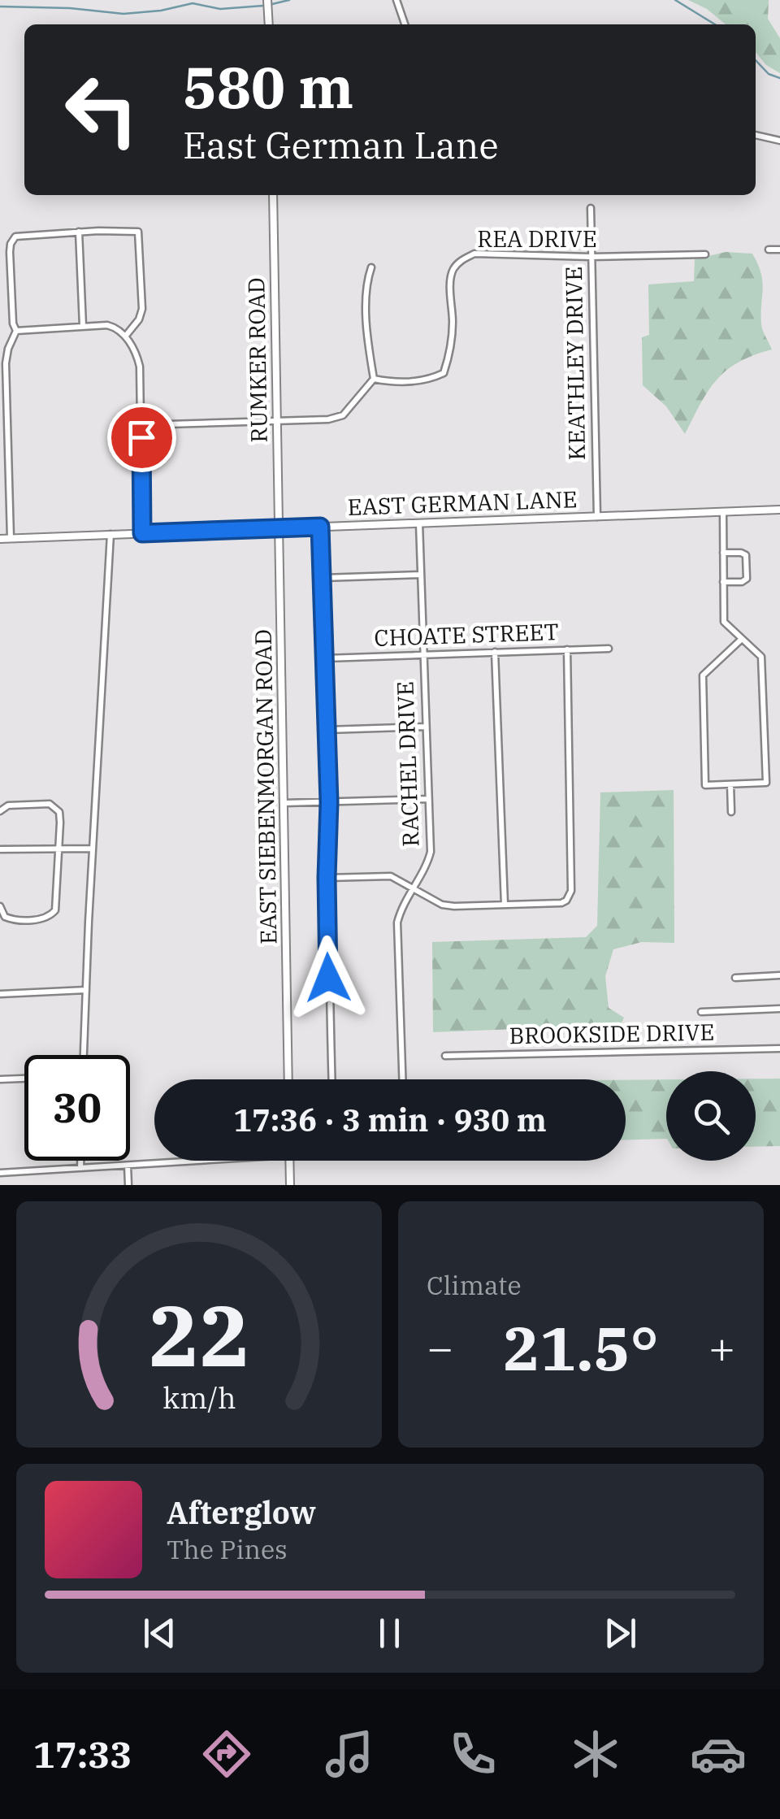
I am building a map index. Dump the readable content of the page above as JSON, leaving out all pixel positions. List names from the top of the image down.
{
  "streets": {
    "street": [
      "REA DRIVE",
      "RUMKER ROAD",
      "KEATHLEY DRIVE",
      "EAST GERMAN LANE",
      "CHOATE STREET",
      "RACHEL DRIVE",
      "EAST SIEBENMORGAN ROAD",
      "BROOKSIDE DRIVE"
    ]
  },
  "crossings": [
    ["REA DRIVE", "KEATHLEY DRIVE"],
    ["RUMKER ROAD", "EAST GERMAN LANE"],
    ["RUMKER ROAD", "EAST SIEBENMORGAN ROAD"],
    ["KEATHLEY DRIVE", "EAST GERMAN LANE"],
    ["EAST GERMAN LANE", "RACHEL DRIVE"],
    ["EAST GERMAN LANE", "EAST SIEBENMORGAN ROAD"],
    ["CHOATE STREET", "RACHEL DRIVE"]
  ],
  "page": {
    "turn": ["580 m", "East German Lane"],
    "limit": "30",
    "trip": "17:36 · 3 min · 930 m",
    "tile": "Climate",
    "heat": ["−", "21.5°", "+"],
    "song": ["Afterglow", "The Pines"],
    "tabs": "17:33",
    "gauge": ["22", "km/h"]
  }
}
